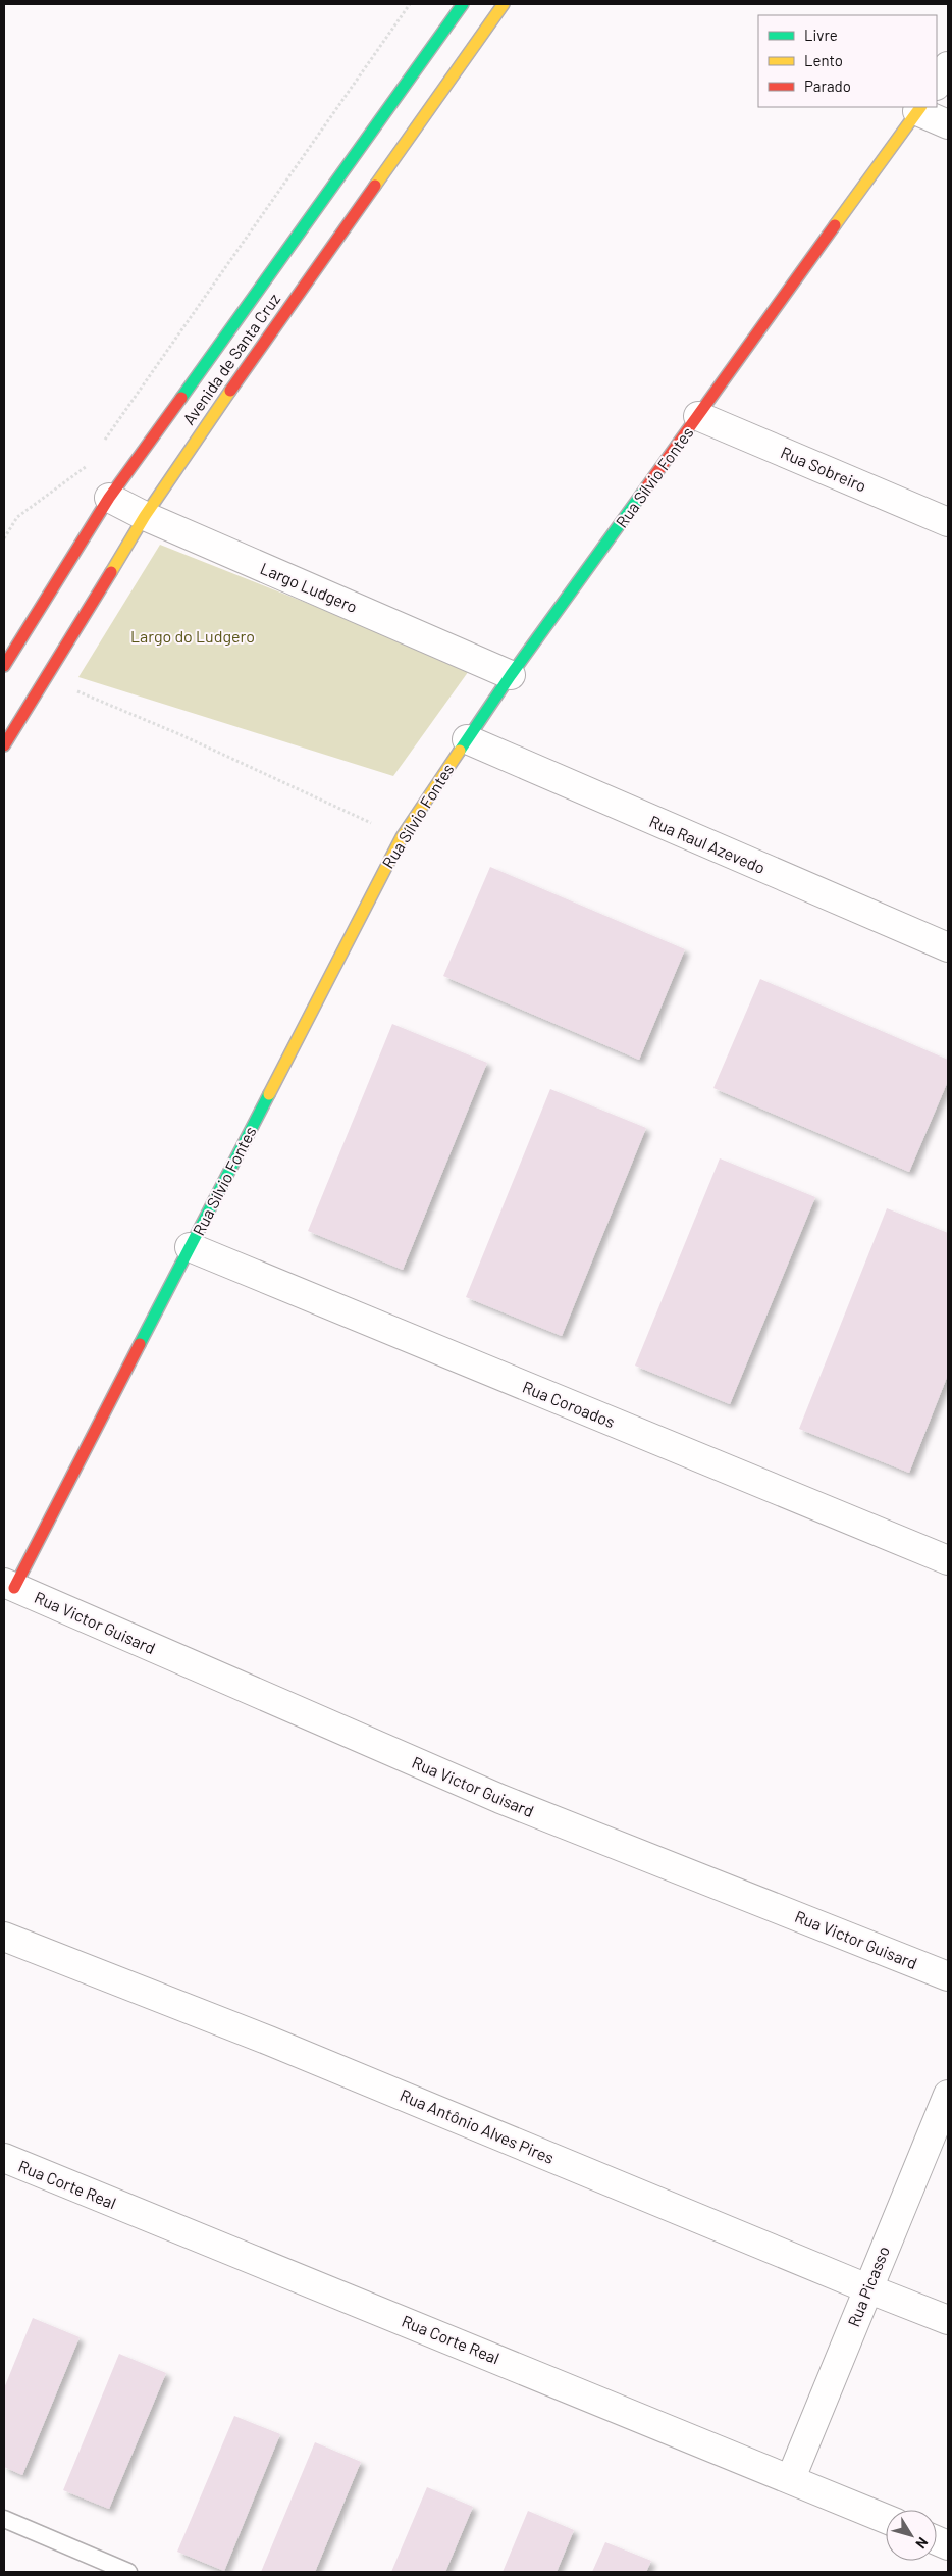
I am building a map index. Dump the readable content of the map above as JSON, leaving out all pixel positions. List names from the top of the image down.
{
  "streets": {
    "street": [
      "Avenida de Santa Cruz",
      "Rua Sobreiro",
      "Rua Sílvio Fontes",
      "Largo Ludgero",
      "Rua Raul Azevedo",
      "Rua Coroados",
      "Rua Victor Guisard",
      "Rua Antônio Alves Pires",
      "Rua Corte Real",
      "Rua Picasso"
    ]
  },
  "crossings": [
    ["Avenida de Santa Cruz", "Largo Ludgero"],
    ["Rua Sobreiro", "Rua Sílvio Fontes"],
    ["Rua Sílvio Fontes", "Largo Ludgero"],
    ["Rua Sílvio Fontes", "Rua Raul Azevedo"],
    ["Rua Sílvio Fontes", "Rua Coroados"],
    ["Rua Sílvio Fontes", "Rua Victor Guisard"],
    ["Rua Antônio Alves Pires", "Rua Picasso"],
    ["Rua Corte Real", "Rua Picasso"]
  ],
  "parks": ["Largo do Ludgero"],
  "legend": ["Livre", "Lento", "Parado"],
  "north": "bottom right"
}
